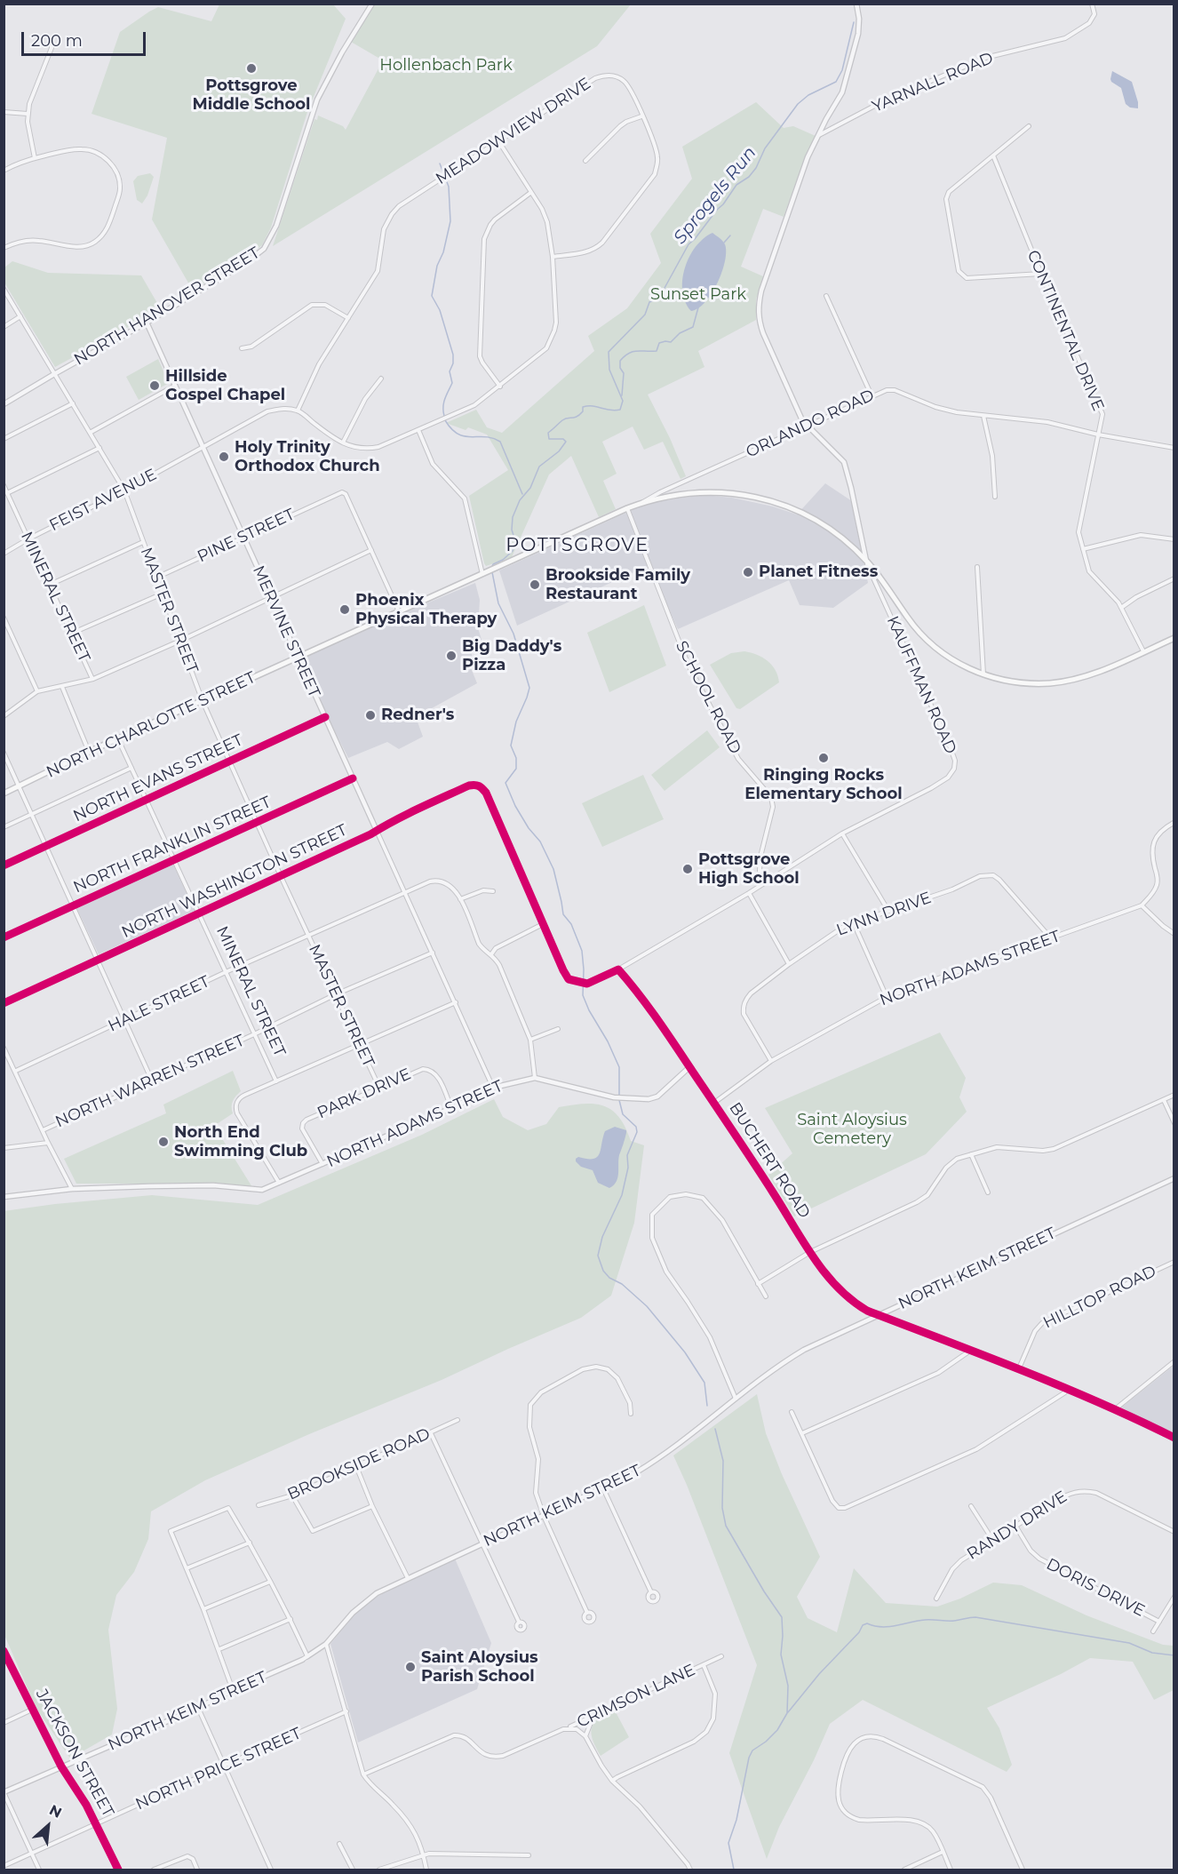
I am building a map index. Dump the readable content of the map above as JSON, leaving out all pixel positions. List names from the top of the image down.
{
  "streets": {
    "main road": ["NORTH CHARLOTTE STREET"],
    "street": [
      "YARNALL ROAD",
      "MEADOWVIEW DRIVE",
      "NORTH HANOVER STREET",
      "CONTINENTAL DRIVE",
      "ORLANDO ROAD",
      "FEIST AVENUE",
      "PINE STREET",
      "MINERAL STREET",
      "MASTER STREET",
      "MERVINE STREET",
      "KAUFFMAN ROAD",
      "SCHOOL ROAD",
      "NORTH EVANS STREET",
      "NORTH FRANKLIN STREET",
      "NORTH WASHINGTON STREET",
      "LYNN DRIVE",
      "NORTH ADAMS STREET",
      "HALE STREET",
      "NORTH WARREN STREET",
      "PARK DRIVE",
      "BUCHERT ROAD",
      "NORTH KEIM STREET",
      "HILLTOP ROAD",
      "BROOKSIDE ROAD",
      "RANDY DRIVE",
      "DORIS DRIVE",
      "CRIMSON LANE",
      "JACKSON STREET",
      "NORTH PRICE STREET"
    ]
  },
  "crossings": [
    ["MEADOWVIEW DRIVE", "FEIST AVENUE"],
    ["NORTH HANOVER STREET", "MASTER STREET"],
    ["NORTH HANOVER STREET", "MERVINE STREET"],
    ["CONTINENTAL DRIVE", "ORLANDO ROAD"],
    ["ORLANDO ROAD", "KAUFFMAN ROAD"],
    ["FEIST AVENUE", "MINERAL STREET"],
    ["FEIST AVENUE", "MASTER STREET"],
    ["FEIST AVENUE", "MERVINE STREET"],
    ["PINE STREET", "MASTER STREET"],
    ["PINE STREET", "MERVINE STREET"],
    ["MINERAL STREET", "NORTH CHARLOTTE STREET"],
    ["MINERAL STREET", "NORTH EVANS STREET"],
    ["MINERAL STREET", "NORTH FRANKLIN STREET"],
    ["MINERAL STREET", "NORTH WASHINGTON STREET"],
    ["MINERAL STREET", "HALE STREET"],
    ["MINERAL STREET", "NORTH WARREN STREET"],
    ["MASTER STREET", "NORTH CHARLOTTE STREET"],
    ["MASTER STREET", "NORTH EVANS STREET"],
    ["MASTER STREET", "NORTH FRANKLIN STREET"],
    ["MASTER STREET", "NORTH WASHINGTON STREET"],
    ["MASTER STREET", "HALE STREET"],
    ["MASTER STREET", "NORTH WARREN STREET"],
    ["MASTER STREET", "PARK DRIVE"],
    ["MERVINE STREET", "NORTH CHARLOTTE STREET"],
    ["MERVINE STREET", "NORTH EVANS STREET"],
    ["MERVINE STREET", "NORTH FRANKLIN STREET"],
    ["MERVINE STREET", "NORTH WASHINGTON STREET"],
    ["MERVINE STREET", "NORTH ADAMS STREET"],
    ["MERVINE STREET", "HALE STREET"],
    ["MERVINE STREET", "NORTH WARREN STREET"],
    ["KAUFFMAN ROAD", "SCHOOL ROAD"],
    ["KAUFFMAN ROAD", "BUCHERT ROAD"],
    ["LYNN DRIVE", "NORTH ADAMS STREET"],
    ["NORTH ADAMS STREET", "PARK DRIVE"],
    ["NORTH ADAMS STREET", "BUCHERT ROAD"],
    ["BUCHERT ROAD", "NORTH KEIM STREET"],
    ["BUCHERT ROAD", "HILLTOP ROAD"],
    ["NORTH KEIM STREET", "JACKSON STREET"],
    ["RANDY DRIVE", "DORIS DRIVE"],
    ["JACKSON STREET", "NORTH PRICE STREET"]
  ],
  "districts": ["POTTSGROVE"],
  "water": ["Sprogels Run"],
  "parks": ["Hollenbach Park", "Sunset Park", "Saint Aloysius Cemetery"],
  "places": [
    "Pottsgrove Middle School",
    "Hillside Gospel Chapel",
    "Holy Trinity Orthodox Church",
    "Planet Fitness",
    "Brookside Family Restaurant",
    "Phoenix Physical Therapy",
    "Big Daddy's Pizza",
    "Redner's",
    "Ringing Rocks Elementary School",
    "Pottsgrove High School",
    "North End Swimming Club",
    "Saint Aloysius Parish School"
  ],
  "scale_bar": "200 m",
  "north": "top right"
}
